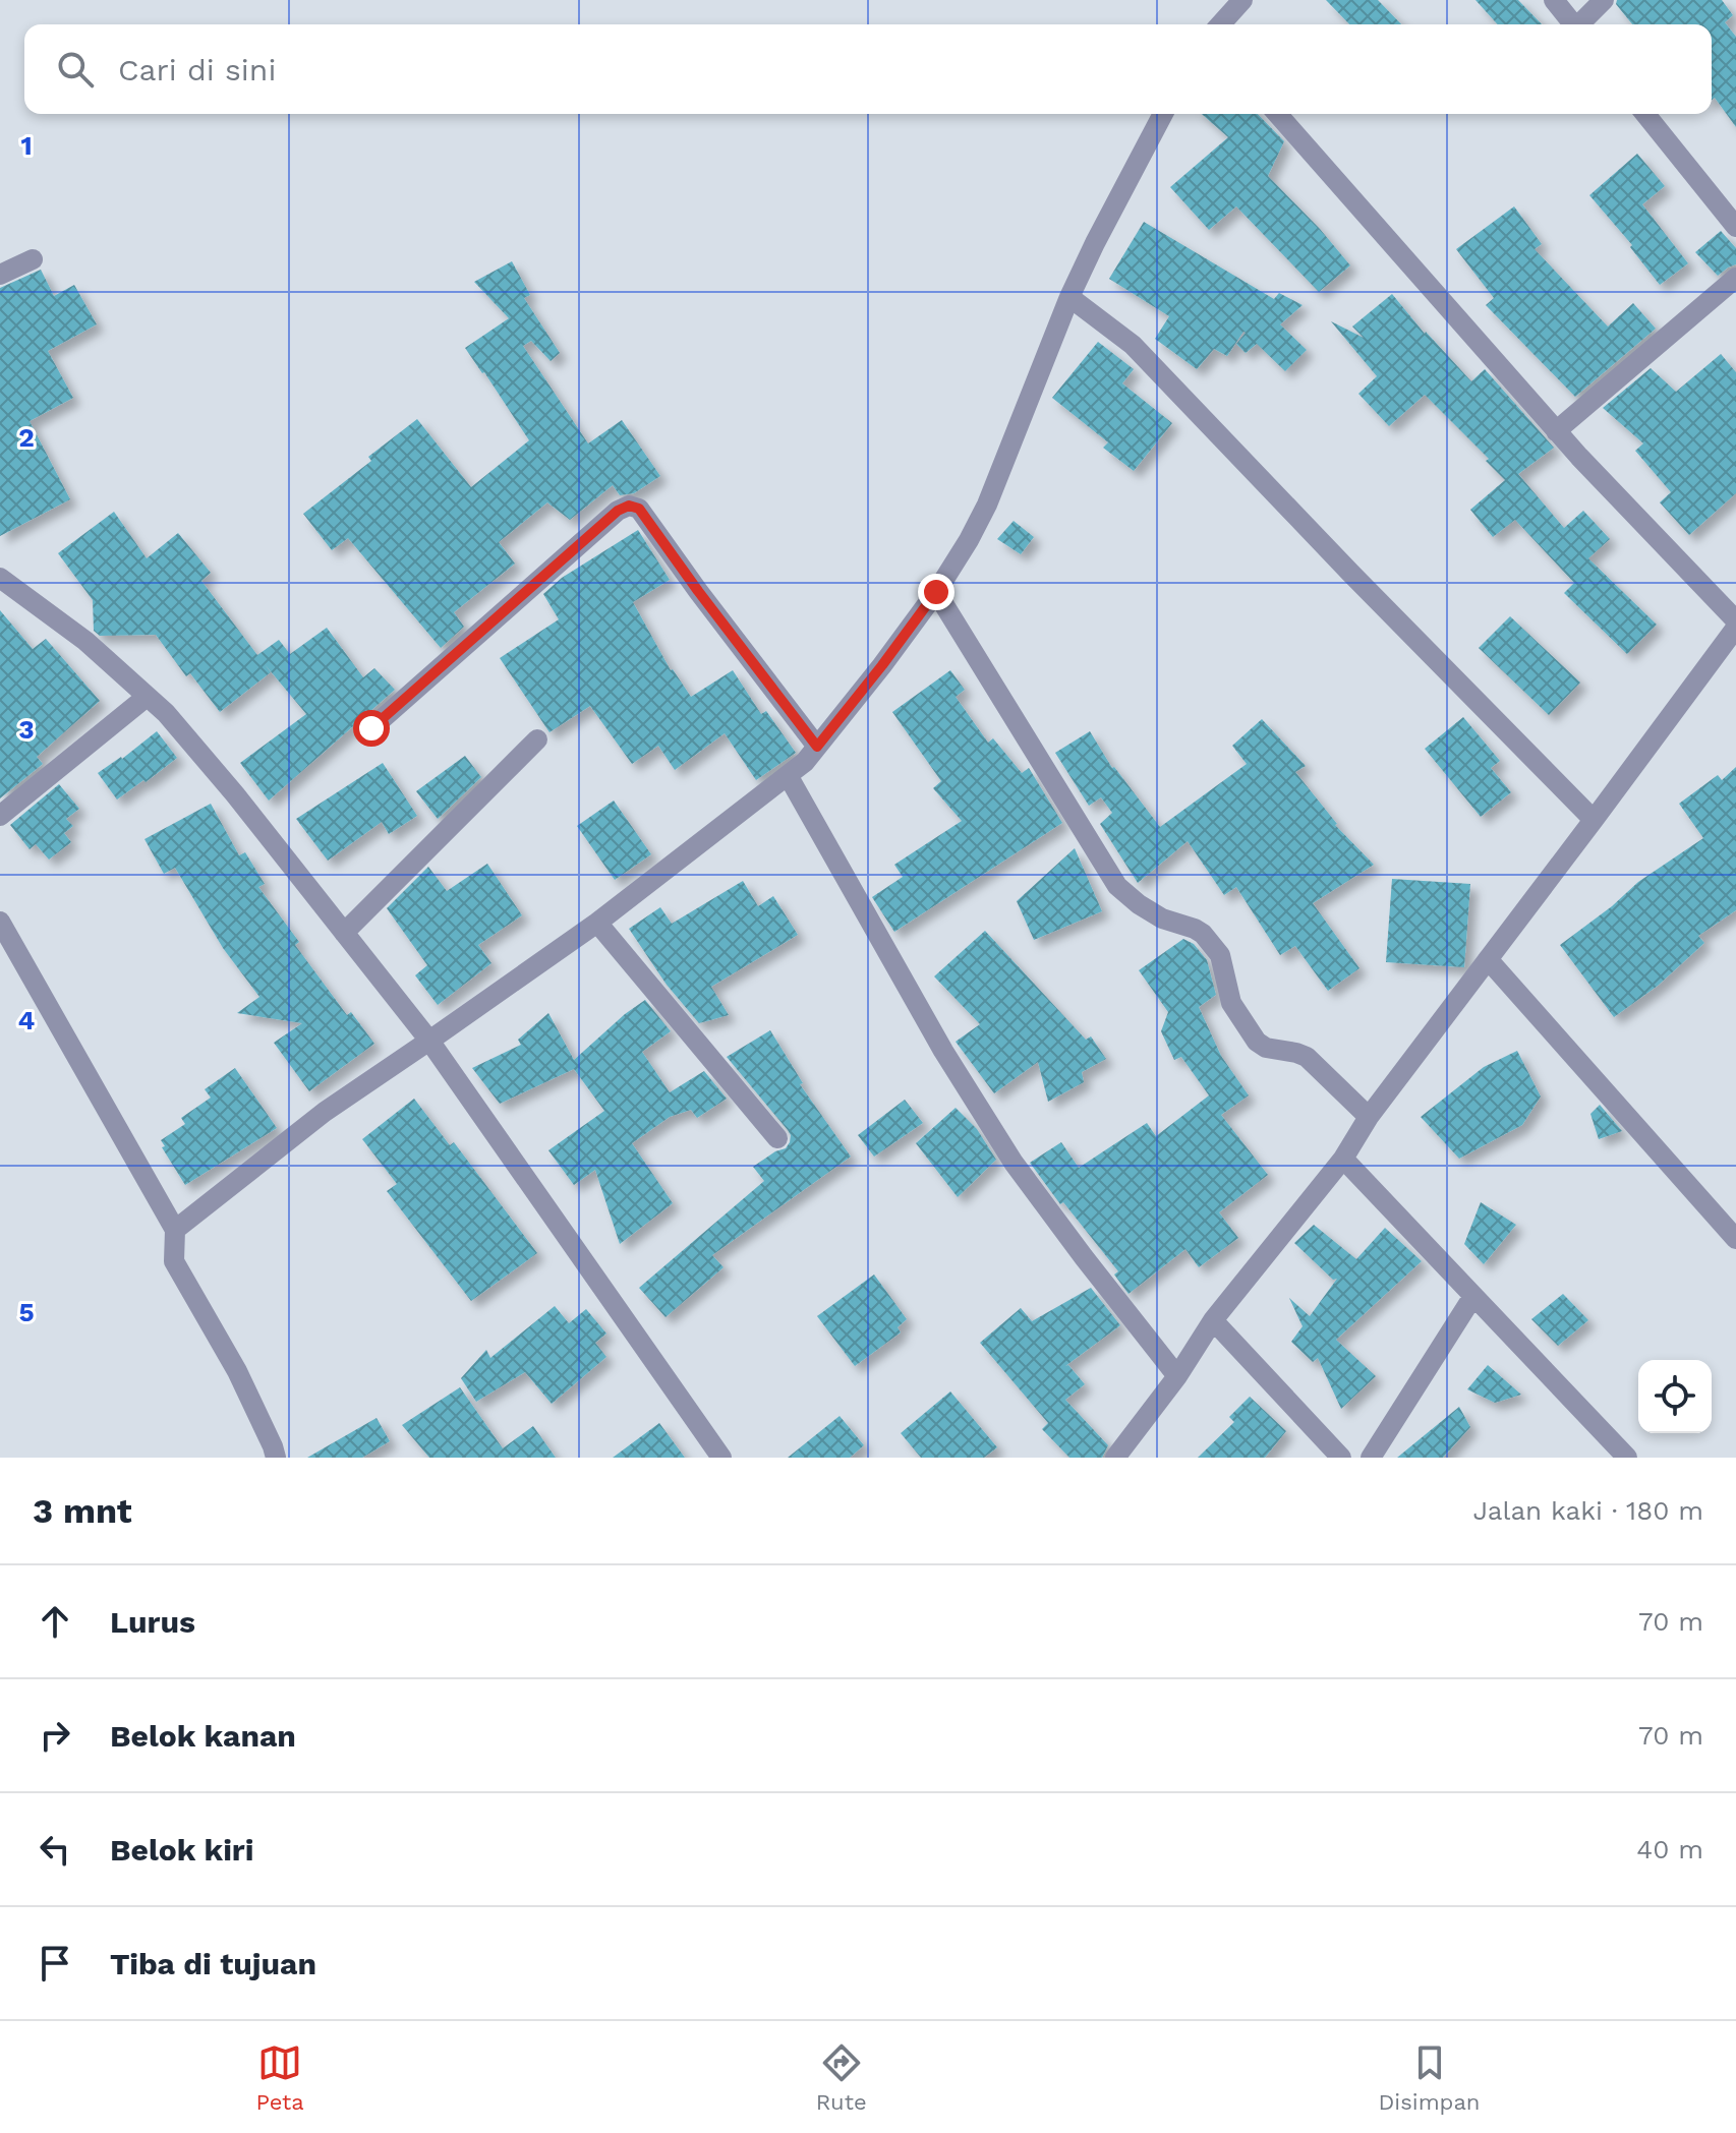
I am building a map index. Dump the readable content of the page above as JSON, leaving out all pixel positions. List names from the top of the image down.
{
  "page": {
    "search": "Cari di sini",
    "heading": ["3 mnt", "Jalan kaki · 180 m"],
    "list": [
      ["Lurus", "70 m"],
      ["Belok kanan", "70 m"],
      ["Belok kiri", "40 m"],
      "Tiba di tujuan"
    ],
    "nav": ["Peta", "Rute", "Disimpan"]
  },
  "grid": {
    "rows": [
      "1",
      "2",
      "3",
      "4",
      "5"
    ]
  }
}
